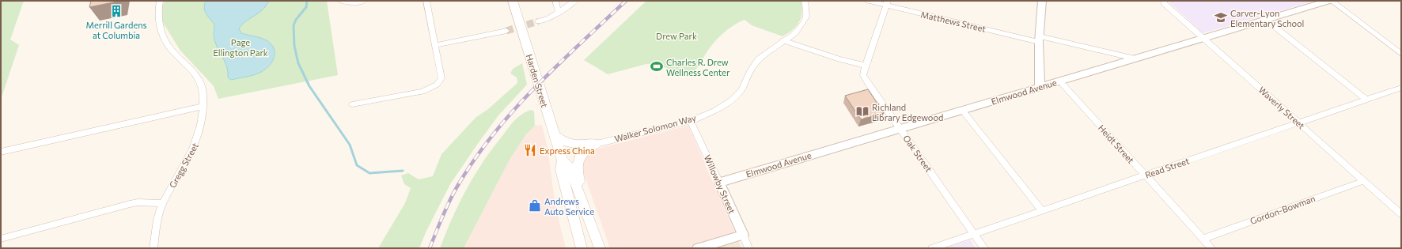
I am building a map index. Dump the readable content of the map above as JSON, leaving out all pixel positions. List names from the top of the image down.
{
  "streets": {
    "main road": ["Harden Street"],
    "street": [
      "Matthews Street",
      "Elmwood Avenue",
      "Waverly Street",
      "Walker Solomon Way",
      "Heidt Street",
      "Oak Street",
      "Gregg Street",
      "Read Street",
      "Willowby Street",
      "Gordon-Bowman"
    ]
  },
  "crossings": [
    ["Matthews Street", "Elmwood Avenue"],
    ["Matthews Street", "Oak Street"],
    ["Elmwood Avenue", "Waverly Street"],
    ["Elmwood Avenue", "Heidt Street"],
    ["Elmwood Avenue", "Oak Street"],
    ["Elmwood Avenue", "Willowby Street"],
    ["Waverly Street", "Read Street"],
    ["Waverly Street", "Gordon-Bowman"],
    ["Walker Solomon Way", "Willowby Street"],
    ["Heidt Street", "Read Street"],
    ["Heidt Street", "Gordon-Bowman"],
    ["Oak Street", "Read Street"]
  ],
  "parks": ["Drew Park", "Page Ellington Park"],
  "places": {
    "building": ["Merrill Gardens at Columbia"],
    "school or university": ["Carver-Lyon Elementary School"],
    "sports": ["Charles R. Drew Wellness Center"],
    "library": ["Richland Library Edgewood"],
    "restaurant": ["Express China"],
    "shop": ["Andrews Auto Service"]
  }
}
